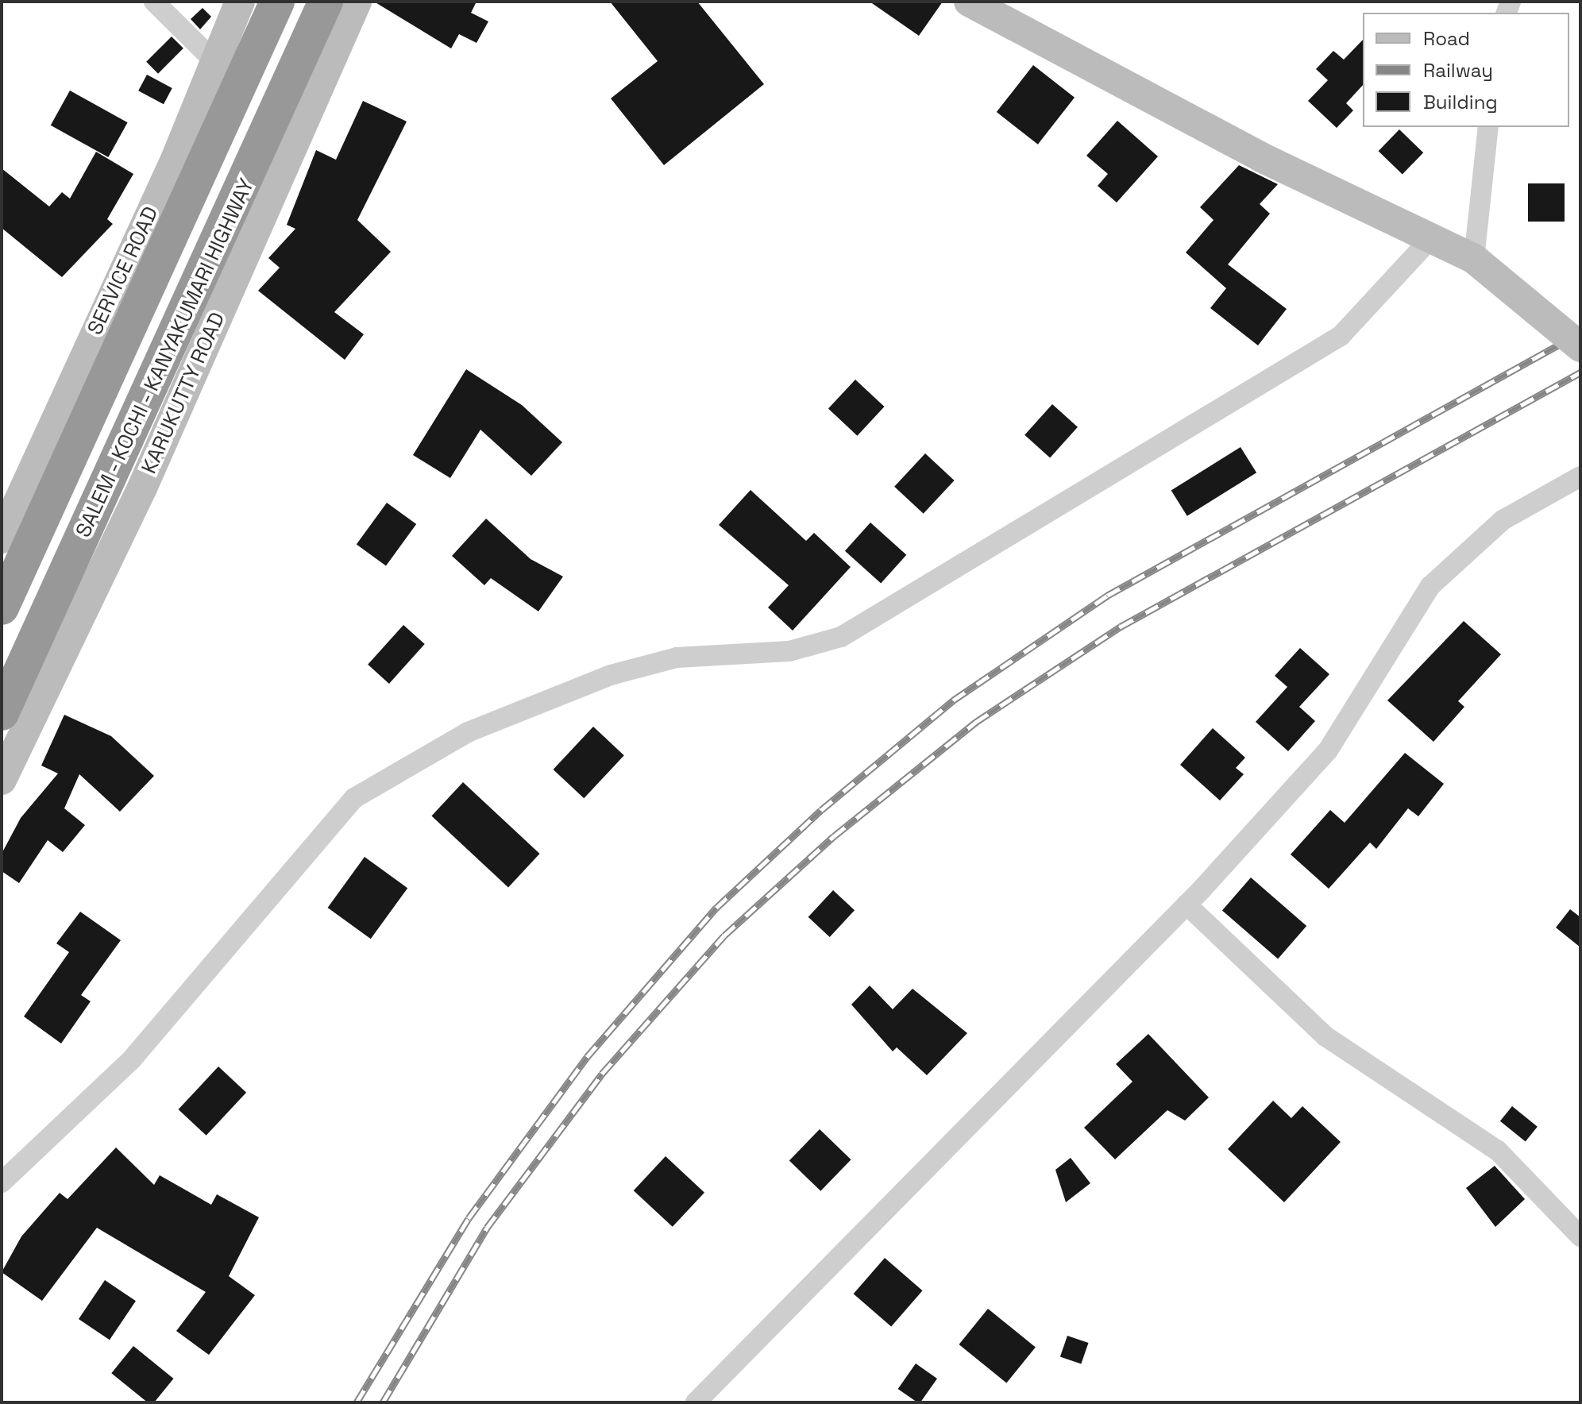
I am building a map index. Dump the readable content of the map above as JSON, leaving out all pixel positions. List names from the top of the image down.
{
  "streets": {
    "highway": ["SALEM - KOCHI - KANYAKUMARI HIGHWAY"],
    "street": ["SERVICE ROAD", "KARUKUTTY ROAD"]
  },
  "legend": ["Road", "Railway", "Building"]
}
